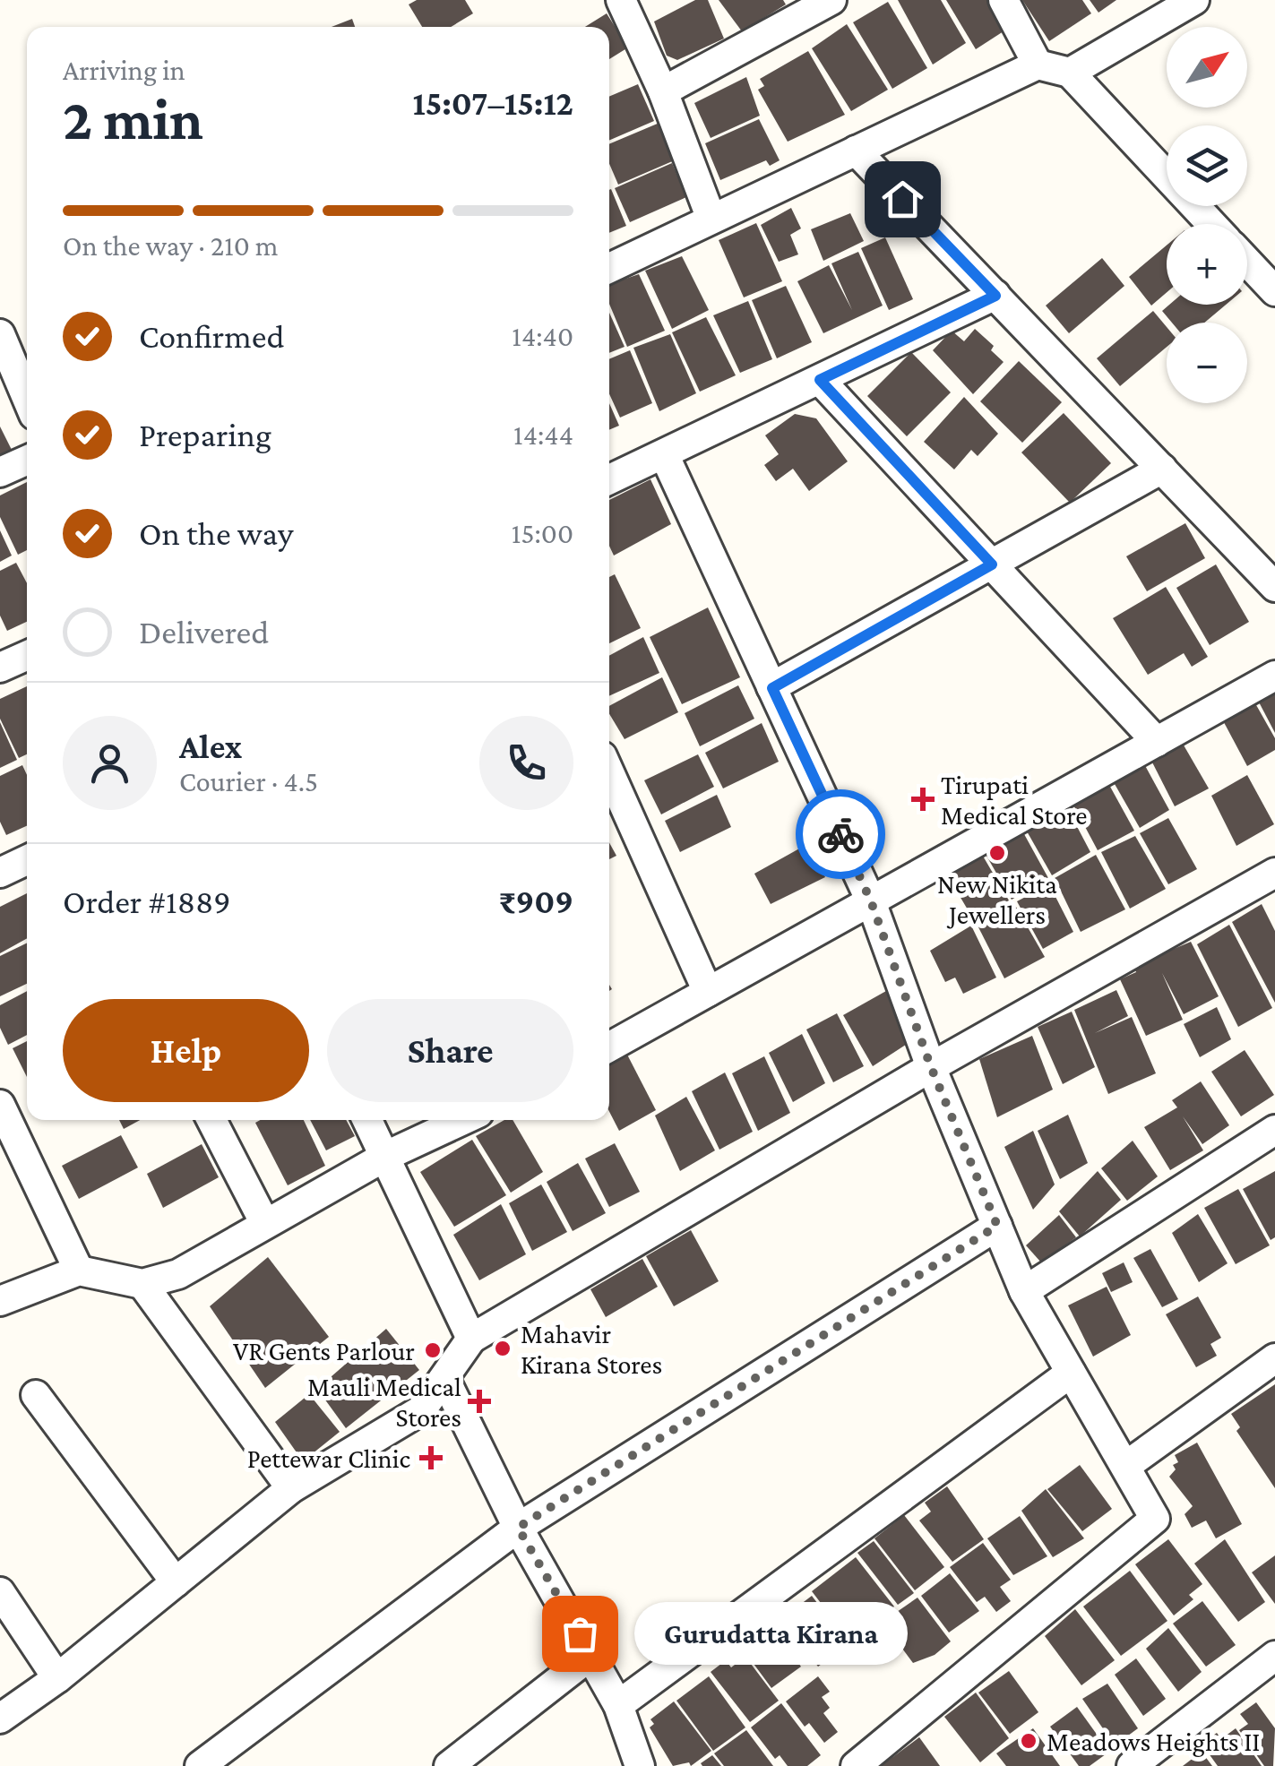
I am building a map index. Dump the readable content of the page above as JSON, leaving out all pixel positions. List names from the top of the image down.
{
  "places": {
    "health": ["Tirupati Medical Store", "Mauli Medical Stores", "Pettewar Clinic"],
    "other": [
      "New Nikita Jewellers",
      "Mahavir Kirana Stores",
      "VR Gents Parlour",
      "Gurudatta Kirana",
      "Meadows Heights II"
    ]
  },
  "north": "top right",
  "page": {
    "map_buttons": ["+", "−"],
    "heading": ["2 min", "Arriving in", "15:07–15:12"],
    "panel": [
      "Alex",
      "Courier · 4.5",
      "Order #1889",
      "₹909"
    ],
    "bar": "On the way · 210 m",
    "list": [
      ["Confirmed", "14:40"],
      ["Preparing", "14:44"],
      ["On the way", "15:00"],
      "Delivered"
    ],
    "buttons": ["Help", "Share"],
    "bubble": "Gurudatta Kirana"
  }
}
